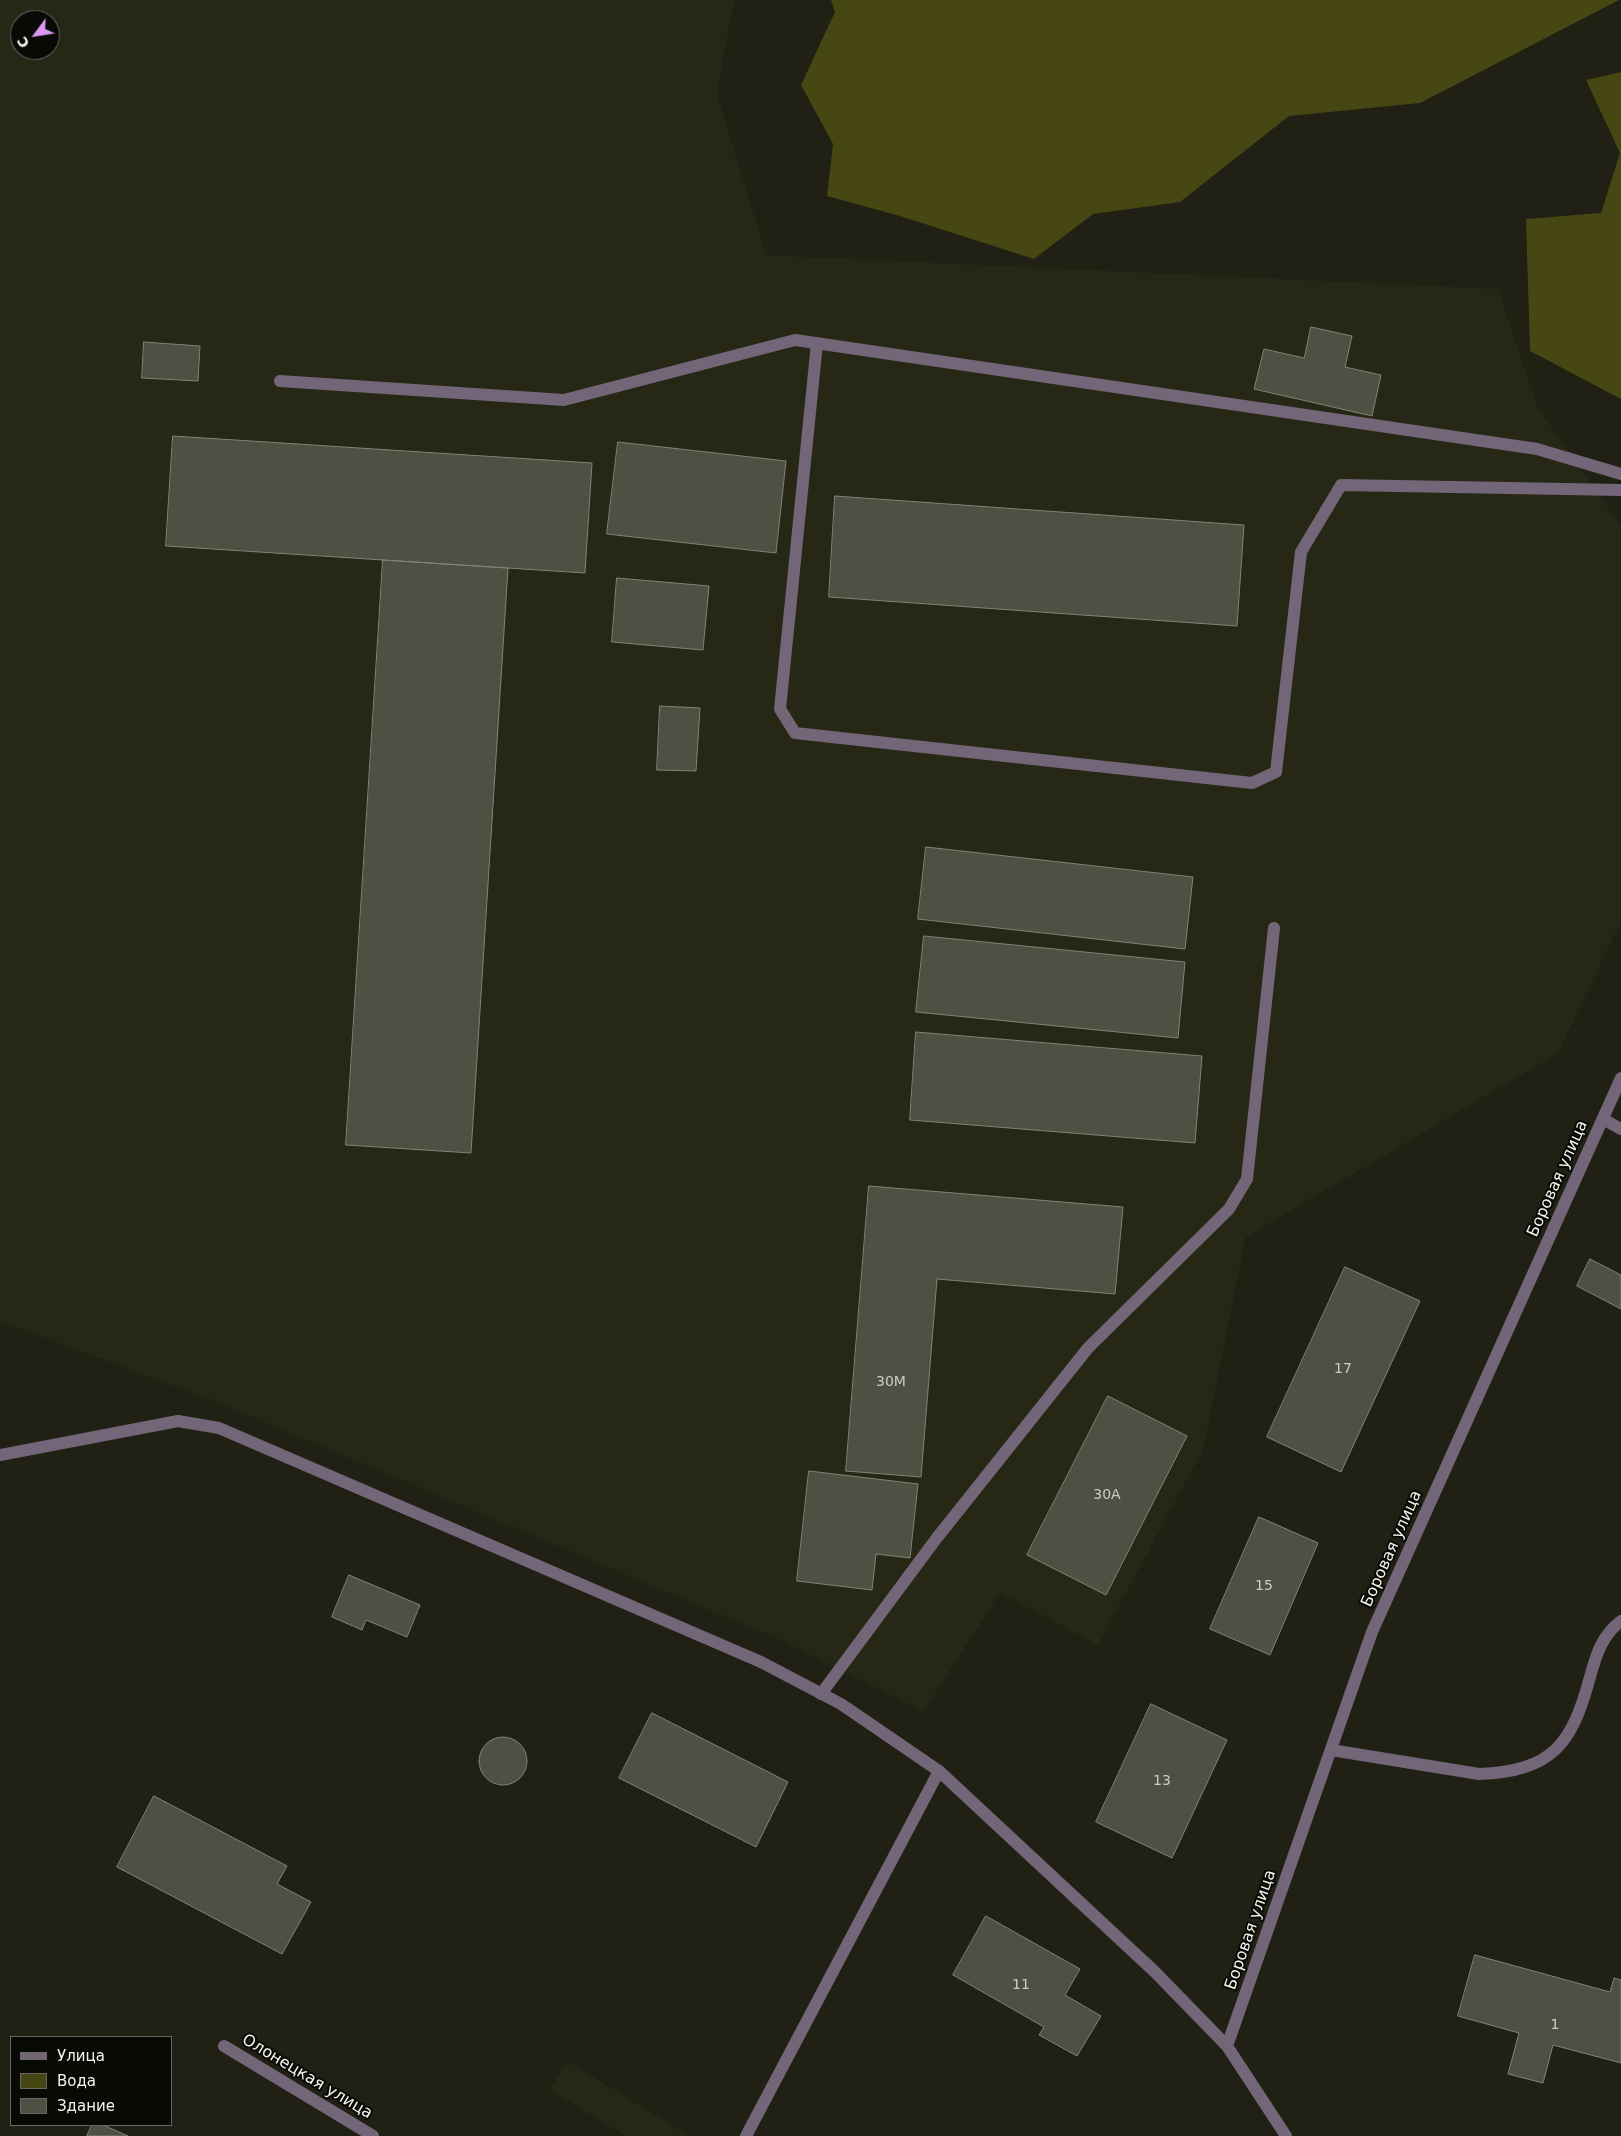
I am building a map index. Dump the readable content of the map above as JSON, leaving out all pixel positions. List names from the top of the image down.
{
  "streets": {
    "street": ["Боровая улица", "Олонецкая улица"]
  },
  "house_numbers": [
    "17",
    "30М",
    "30А",
    "15",
    "13",
    "11",
    "1"
  ],
  "legend": ["Улица", "Вода", "Здание"],
  "north": "bottom left"
}
